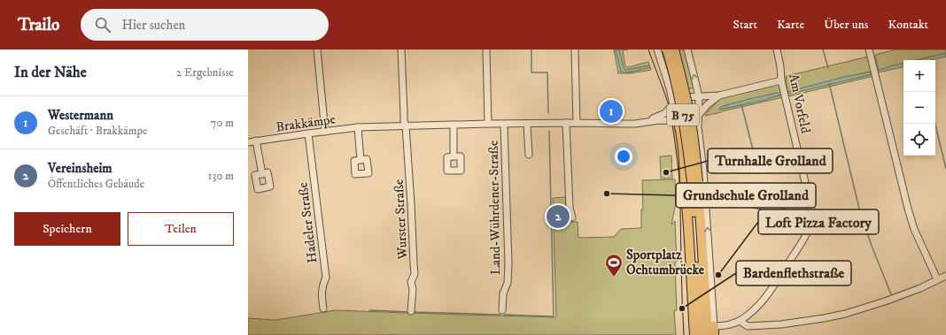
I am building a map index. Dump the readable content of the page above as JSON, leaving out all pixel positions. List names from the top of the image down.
{
  "streets": {
    "highway": ["B 75"],
    "street": [
      "Am Vorfeld",
      "Brakkämpe",
      "Land-Wührdener-Straße",
      "Wurster Straße",
      "Hadeler Straße"
    ]
  },
  "crossings": [
    ["Am Vorfeld", "Brakkämpe"],
    ["Brakkämpe", "Land-Wührdener-Straße"],
    ["Brakkämpe", "Wurster Straße"],
    ["Brakkämpe", "Hadeler Straße"]
  ],
  "places": {
    "other": [
      "Turnhalle Grolland",
      "Grundschule Grolland",
      "Loft Pizza Factory",
      "Bardenflethstraße"
    ],
    "sports": ["Sportplatz Ochtumbrücke"]
  },
  "page": {
    "header": "Trailo",
    "search": "Hier suchen",
    "nav": [
      "Start",
      "Karte",
      "Über uns",
      "Kontakt"
    ],
    "heading": ["In der Nähe", "2 Ergebnisse"],
    "map_buttons": ["+", "−"],
    "list": [
      {
        "mark": "1",
        "name": "Westermann",
        "note": "Geschäft · Brakkämpe",
        "value": "70 m"
      },
      {
        "mark": "2",
        "name": "Vereinsheim",
        "note": "Öffentliches Gebäude",
        "value": "130 m"
      }
    ],
    "pins": ["1", "2"],
    "buttons": ["Speichern", "Teilen"]
  }
}
